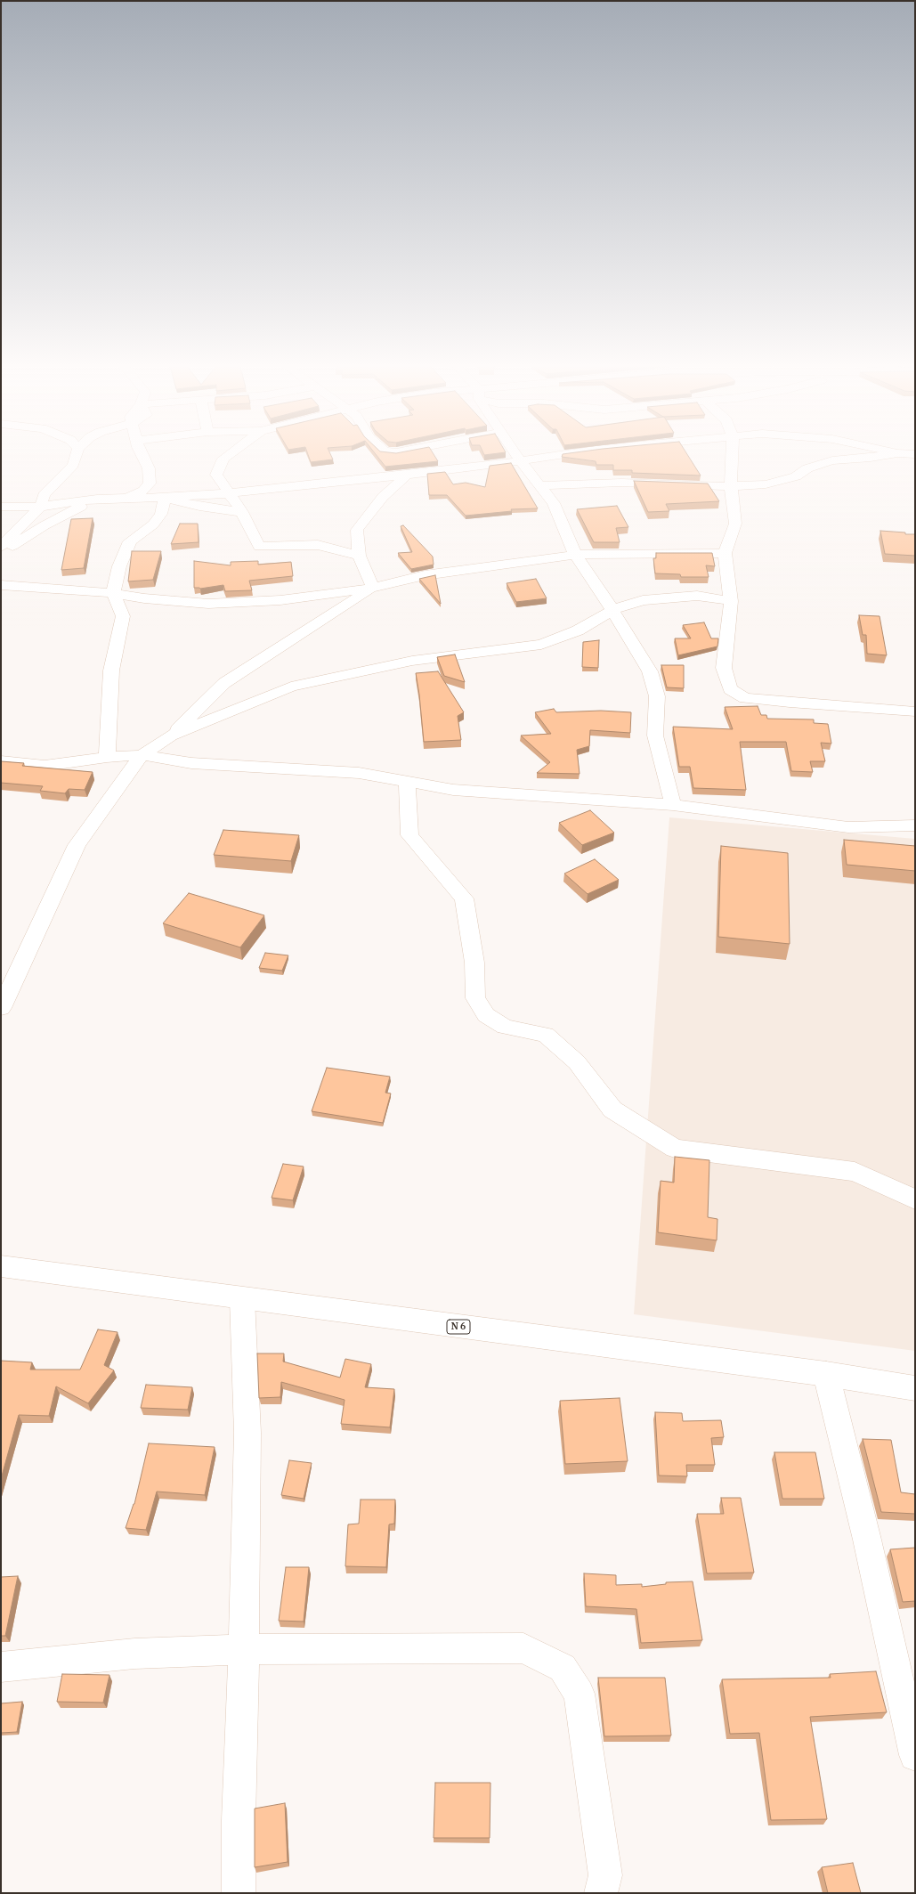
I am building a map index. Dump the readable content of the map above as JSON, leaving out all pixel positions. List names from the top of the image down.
{
  "streets": {
    "street": ["N 6"]
  }
}
